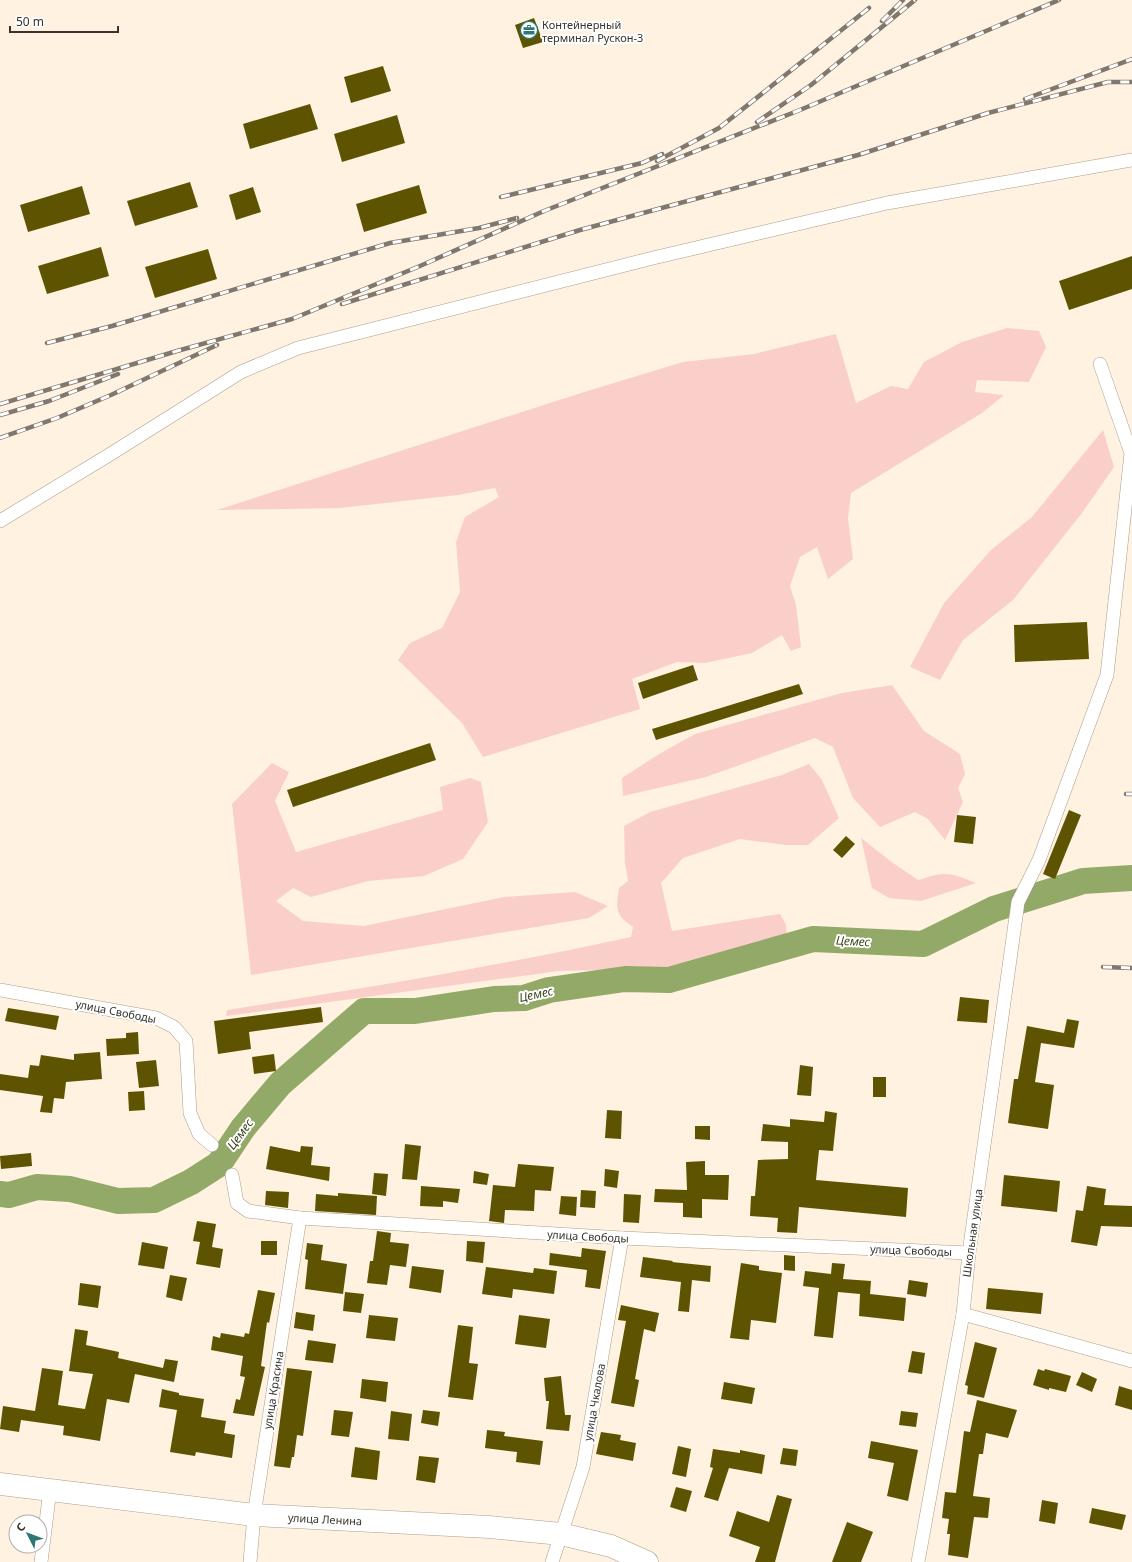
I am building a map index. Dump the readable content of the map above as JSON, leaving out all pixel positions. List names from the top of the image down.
{
  "streets": {
    "highway": ["улица Ленина"],
    "street": [
      "улица Свободы",
      "Школьная улица",
      "улица Красина",
      "улица Чкалова"
    ]
  },
  "crossings": [
    ["улица Свободы", "Школьная улица"],
    ["улица Свободы", "улица Красина"],
    ["улица Свободы", "улица Чкалова"],
    ["улица Красина", "улица Ленина"],
    ["улица Чкалова", "улица Ленина"]
  ],
  "water": ["Цемес"],
  "places": {
    "office": ["Контейнерный терминал Рускон-3"]
  },
  "scale_bar": "50 m",
  "north": "top left"
}
